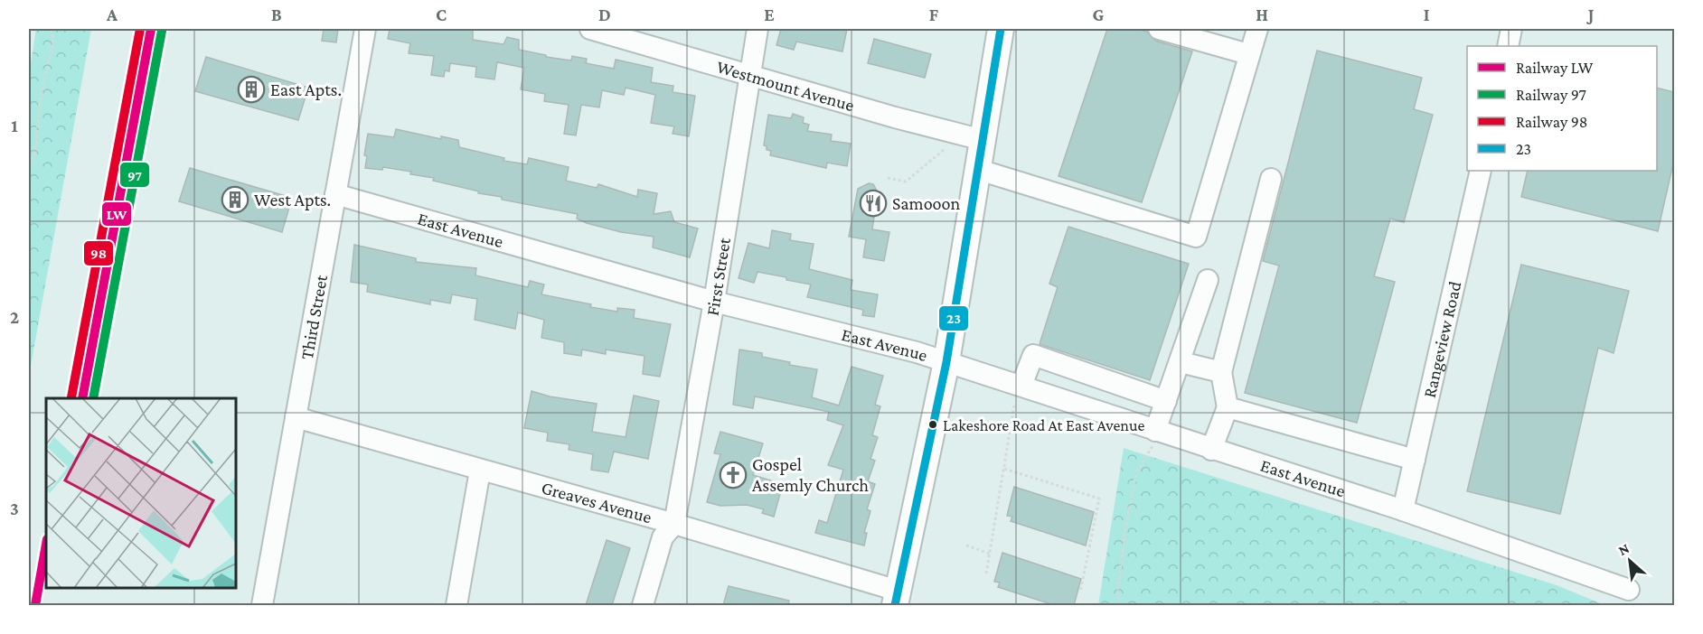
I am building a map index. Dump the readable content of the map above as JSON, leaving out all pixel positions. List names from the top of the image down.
{
  "streets": {
    "street": [
      "Westmount Avenue",
      "East Avenue",
      "First Street",
      "Third Street",
      "Rangeview Road",
      "Greaves Avenue"
    ]
  },
  "crossings": [
    ["Westmount Avenue", "First Street"],
    ["East Avenue", "First Street"],
    ["East Avenue", "Third Street"],
    ["East Avenue", "Rangeview Road"],
    ["First Street", "Greaves Avenue"],
    ["Third Street", "Greaves Avenue"]
  ],
  "places": {
    "building": ["East Apts.", "West Apts."],
    "restaurant": ["Samooon"],
    "other": ["Lakeshore Road At East Avenue"],
    "church": ["Gospel Assemly Church"]
  },
  "lines": [
    "rail line LW",
    "rail line 98",
    "transit line 23",
    "rail line 97"
  ],
  "legend": [
    "Railway LW",
    "Railway 97",
    "Railway 98",
    "23"
  ],
  "north": "top left",
  "grid": {
    "columns": [
      "A",
      "B",
      "C",
      "D",
      "E",
      "F",
      "G",
      "H",
      "I",
      "J"
    ],
    "rows": ["1", "2", "3"]
  }
}
